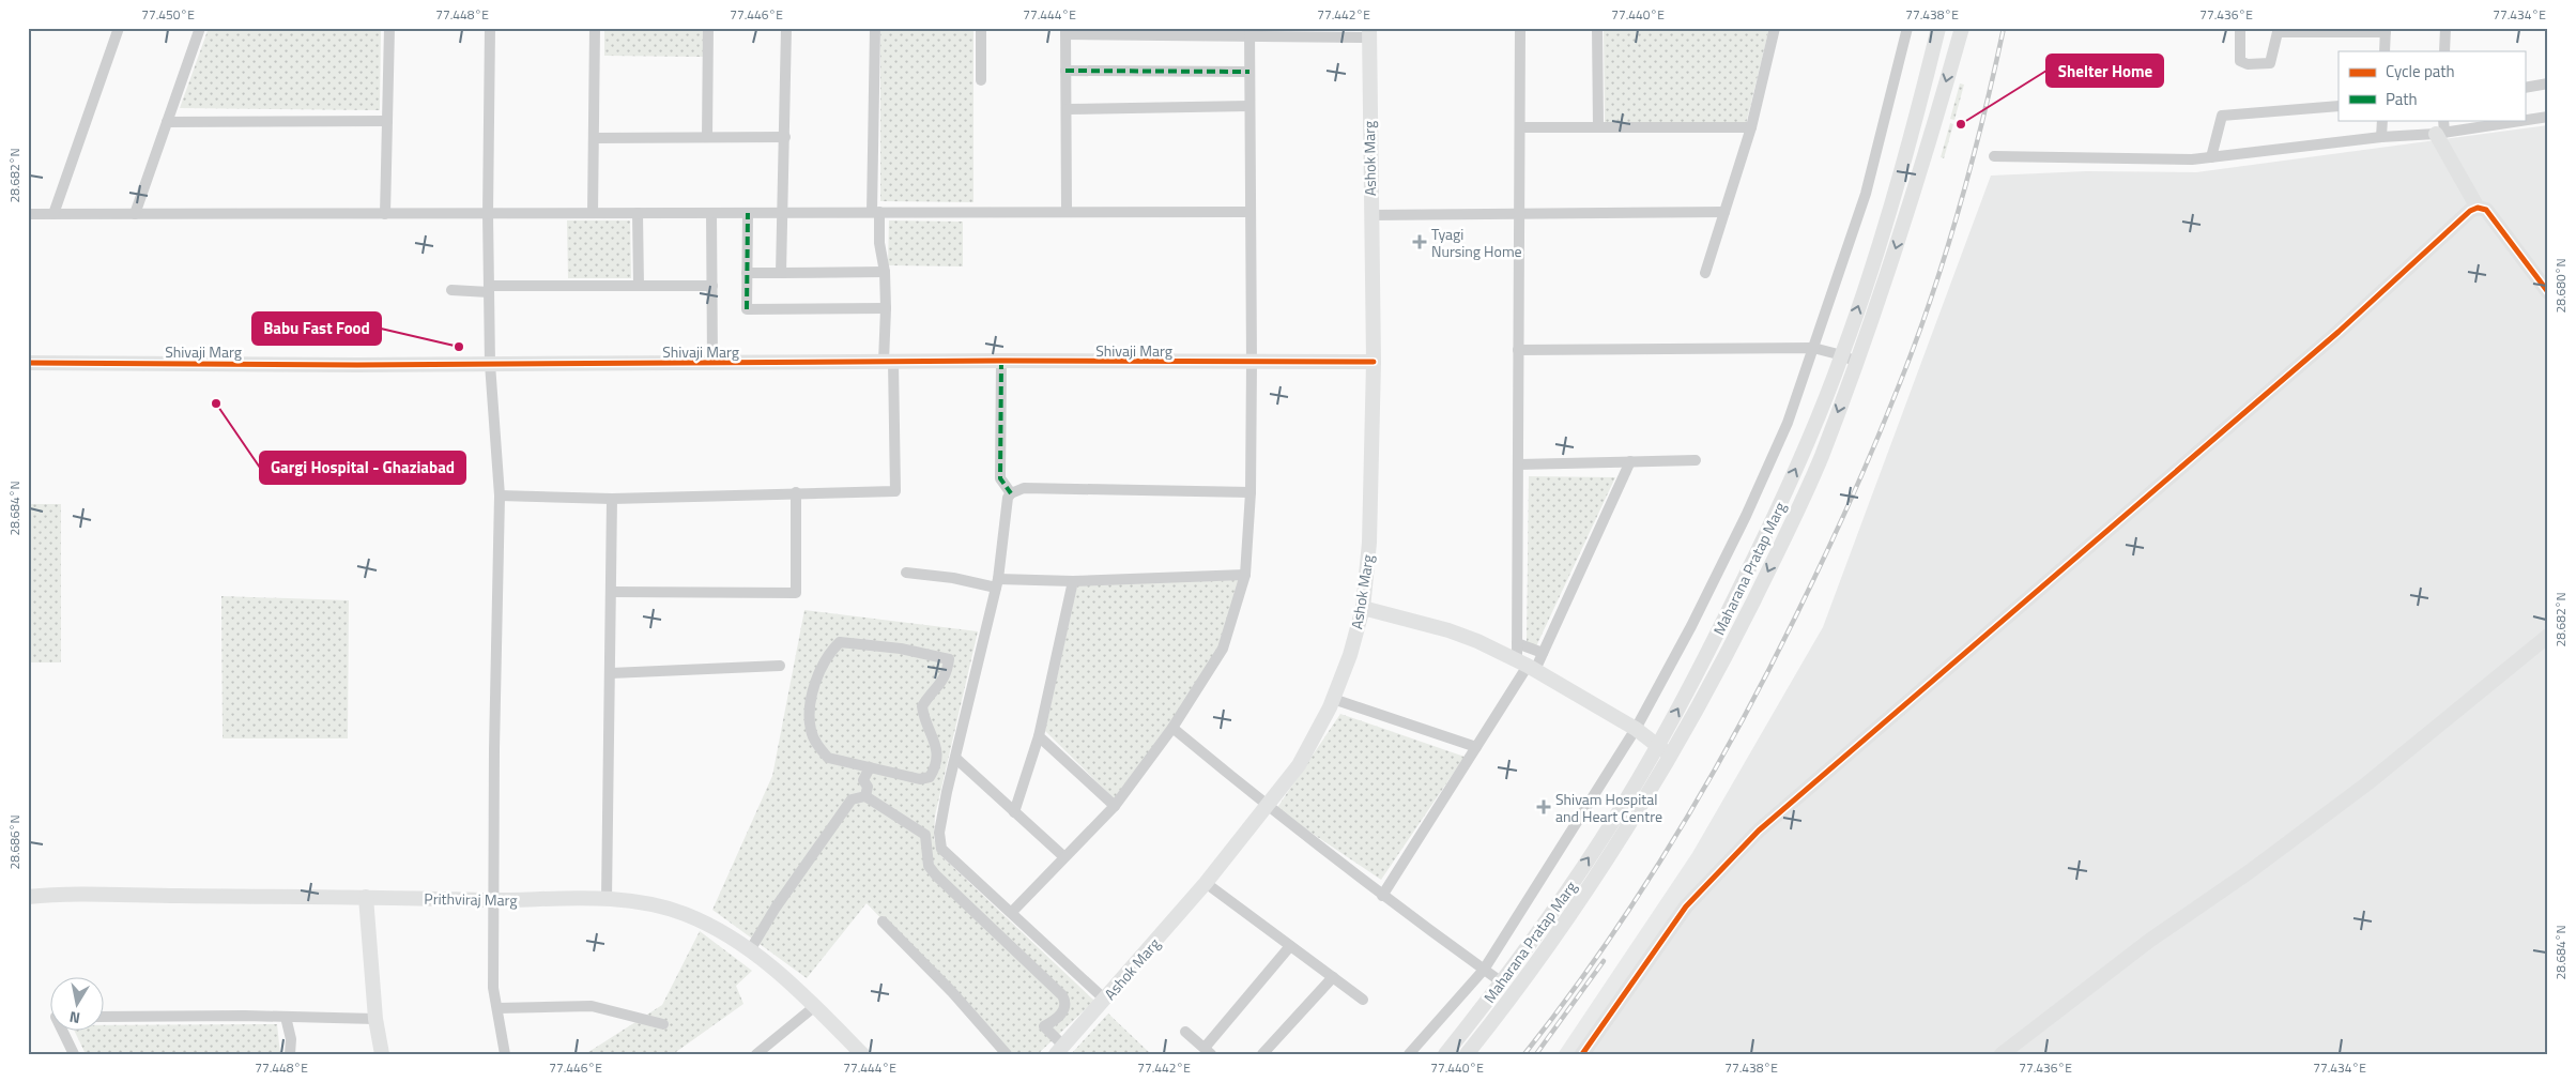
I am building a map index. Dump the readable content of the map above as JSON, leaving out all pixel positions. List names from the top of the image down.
{
  "streets": {
    "street": [
      "Ashok Marg",
      "Shivaji Marg",
      "Maharana Pratap Marg",
      "Prithviraj Marg"
    ]
  },
  "crossings": [
    ["Ashok Marg", "Shivaji Marg"]
  ],
  "places": {
    "other": ["Shelter Home", "Babu Fast Food", "Gargi Hospital - Ghaziabad"],
    "health": ["Tyagi Nursing Home", "Shivam Hospital and Heart Centre"]
  },
  "legend": ["Cycle path", "Path"],
  "north": "bottom",
  "coordinates": [
    "77.450°E",
    "77.448°E",
    "77.446°E",
    "77.444°E",
    "77.442°E",
    "77.440°E",
    "77.438°E",
    "77.436°E",
    "77.434°E",
    "28.682°N",
    "28.680°N",
    "28.684°N",
    "28.686°N"
  ]
}
